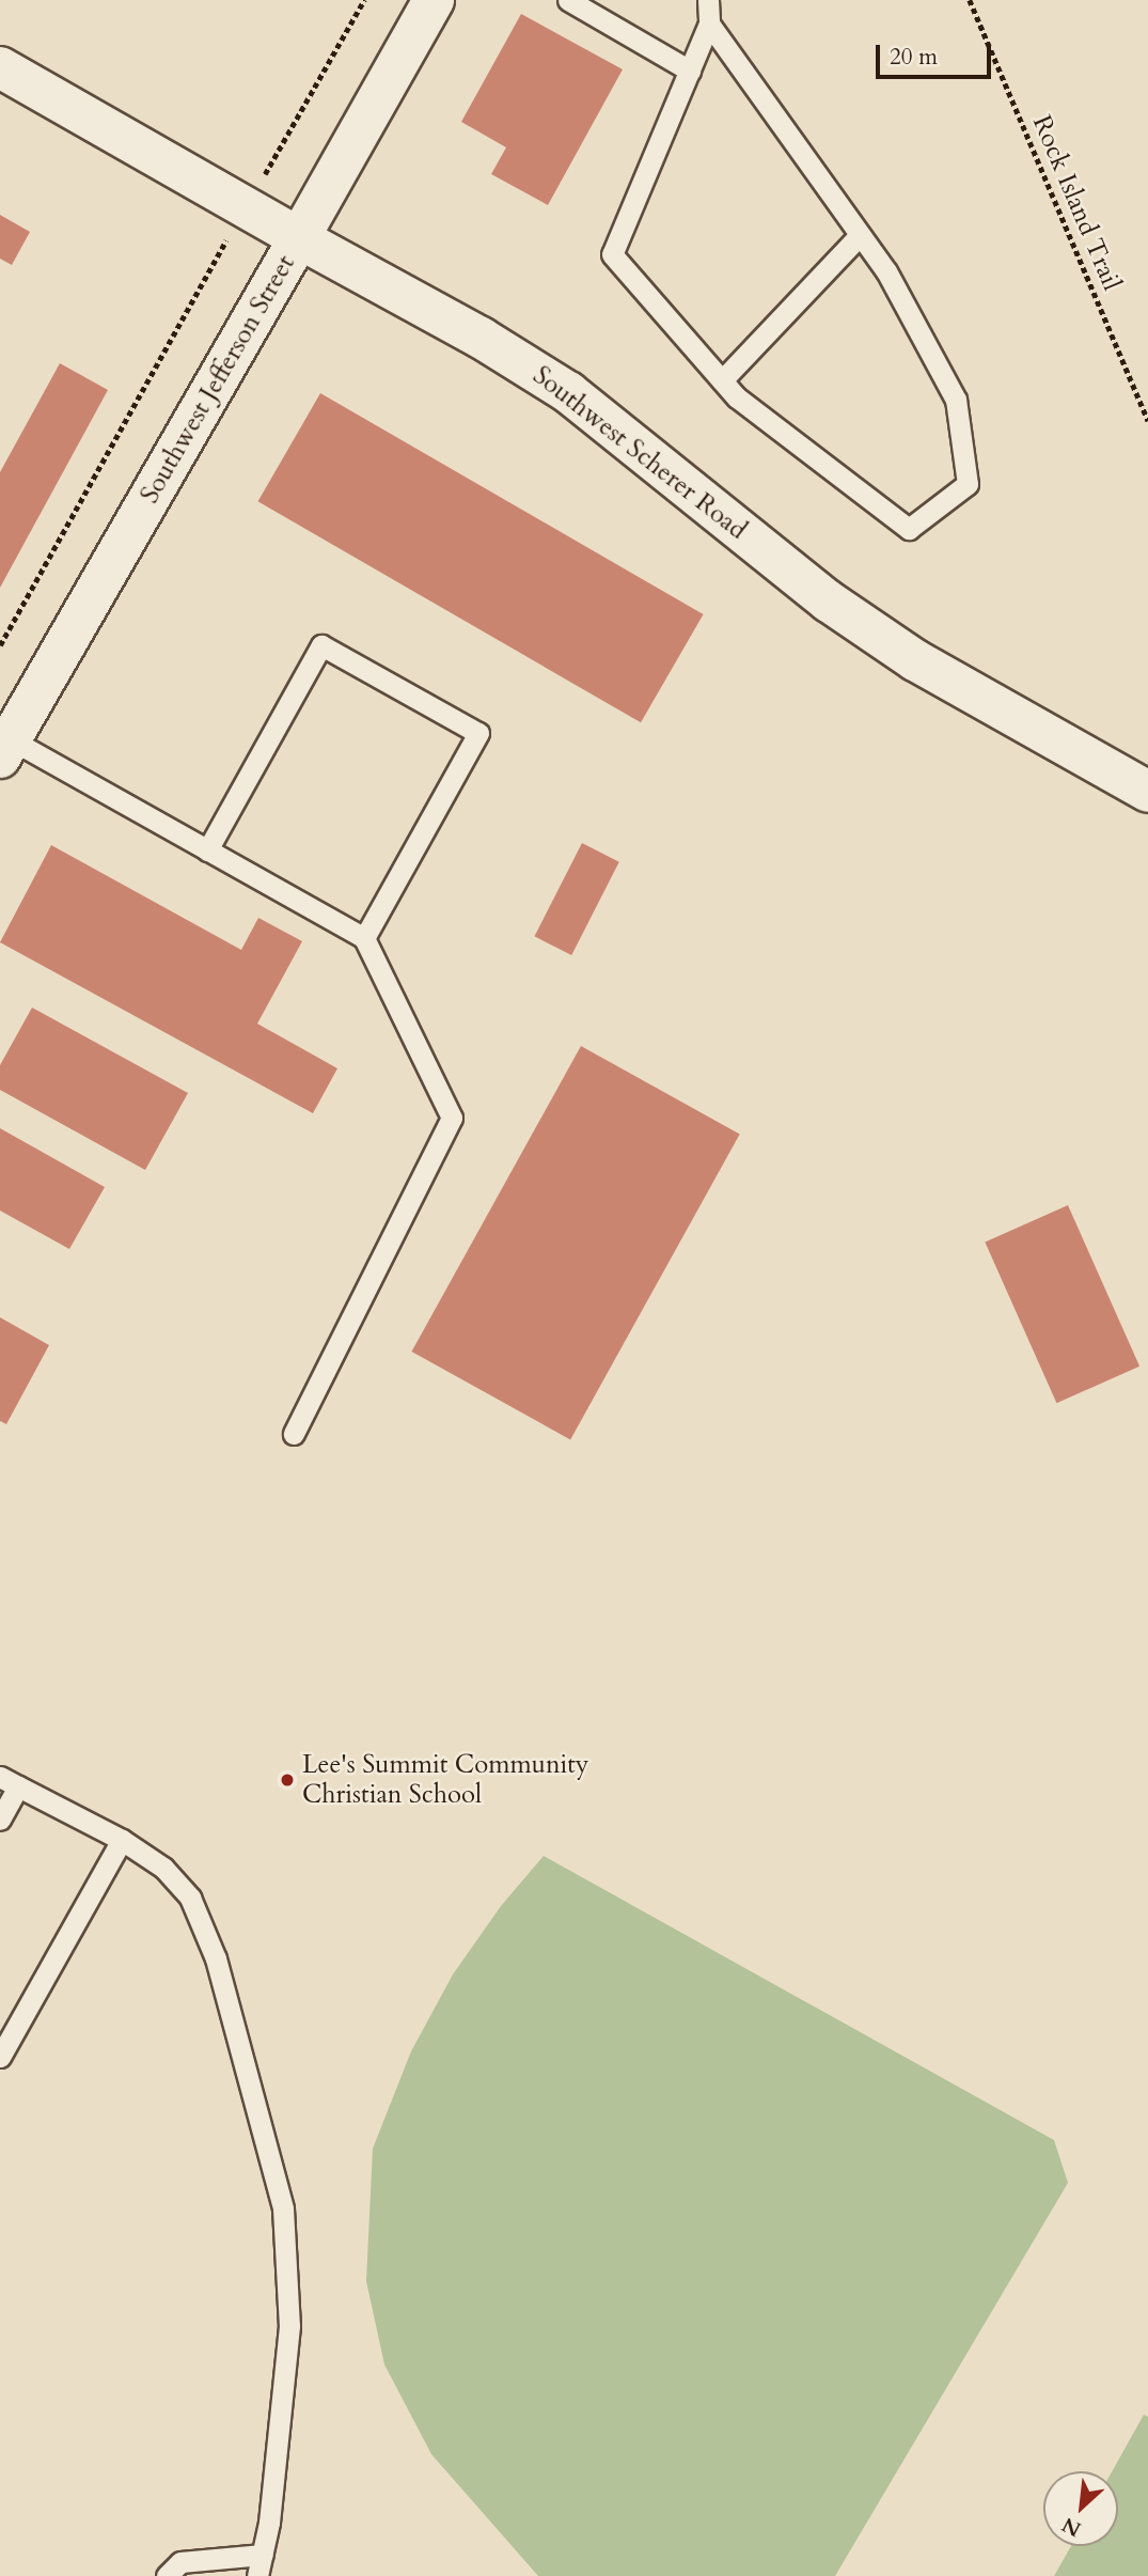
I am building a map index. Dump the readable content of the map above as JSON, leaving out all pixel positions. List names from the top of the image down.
{
  "streets": {
    "main road": ["Southwest Jefferson Street", "Southwest Scherer Road"],
    "path": ["Rock Island Trail"]
  },
  "crossings": [
    ["Southwest Jefferson Street", "Southwest Scherer Road"]
  ],
  "places": ["Lee's Summit Community Christian School"],
  "scale_bar": "20 m",
  "north": "bottom left"
}
